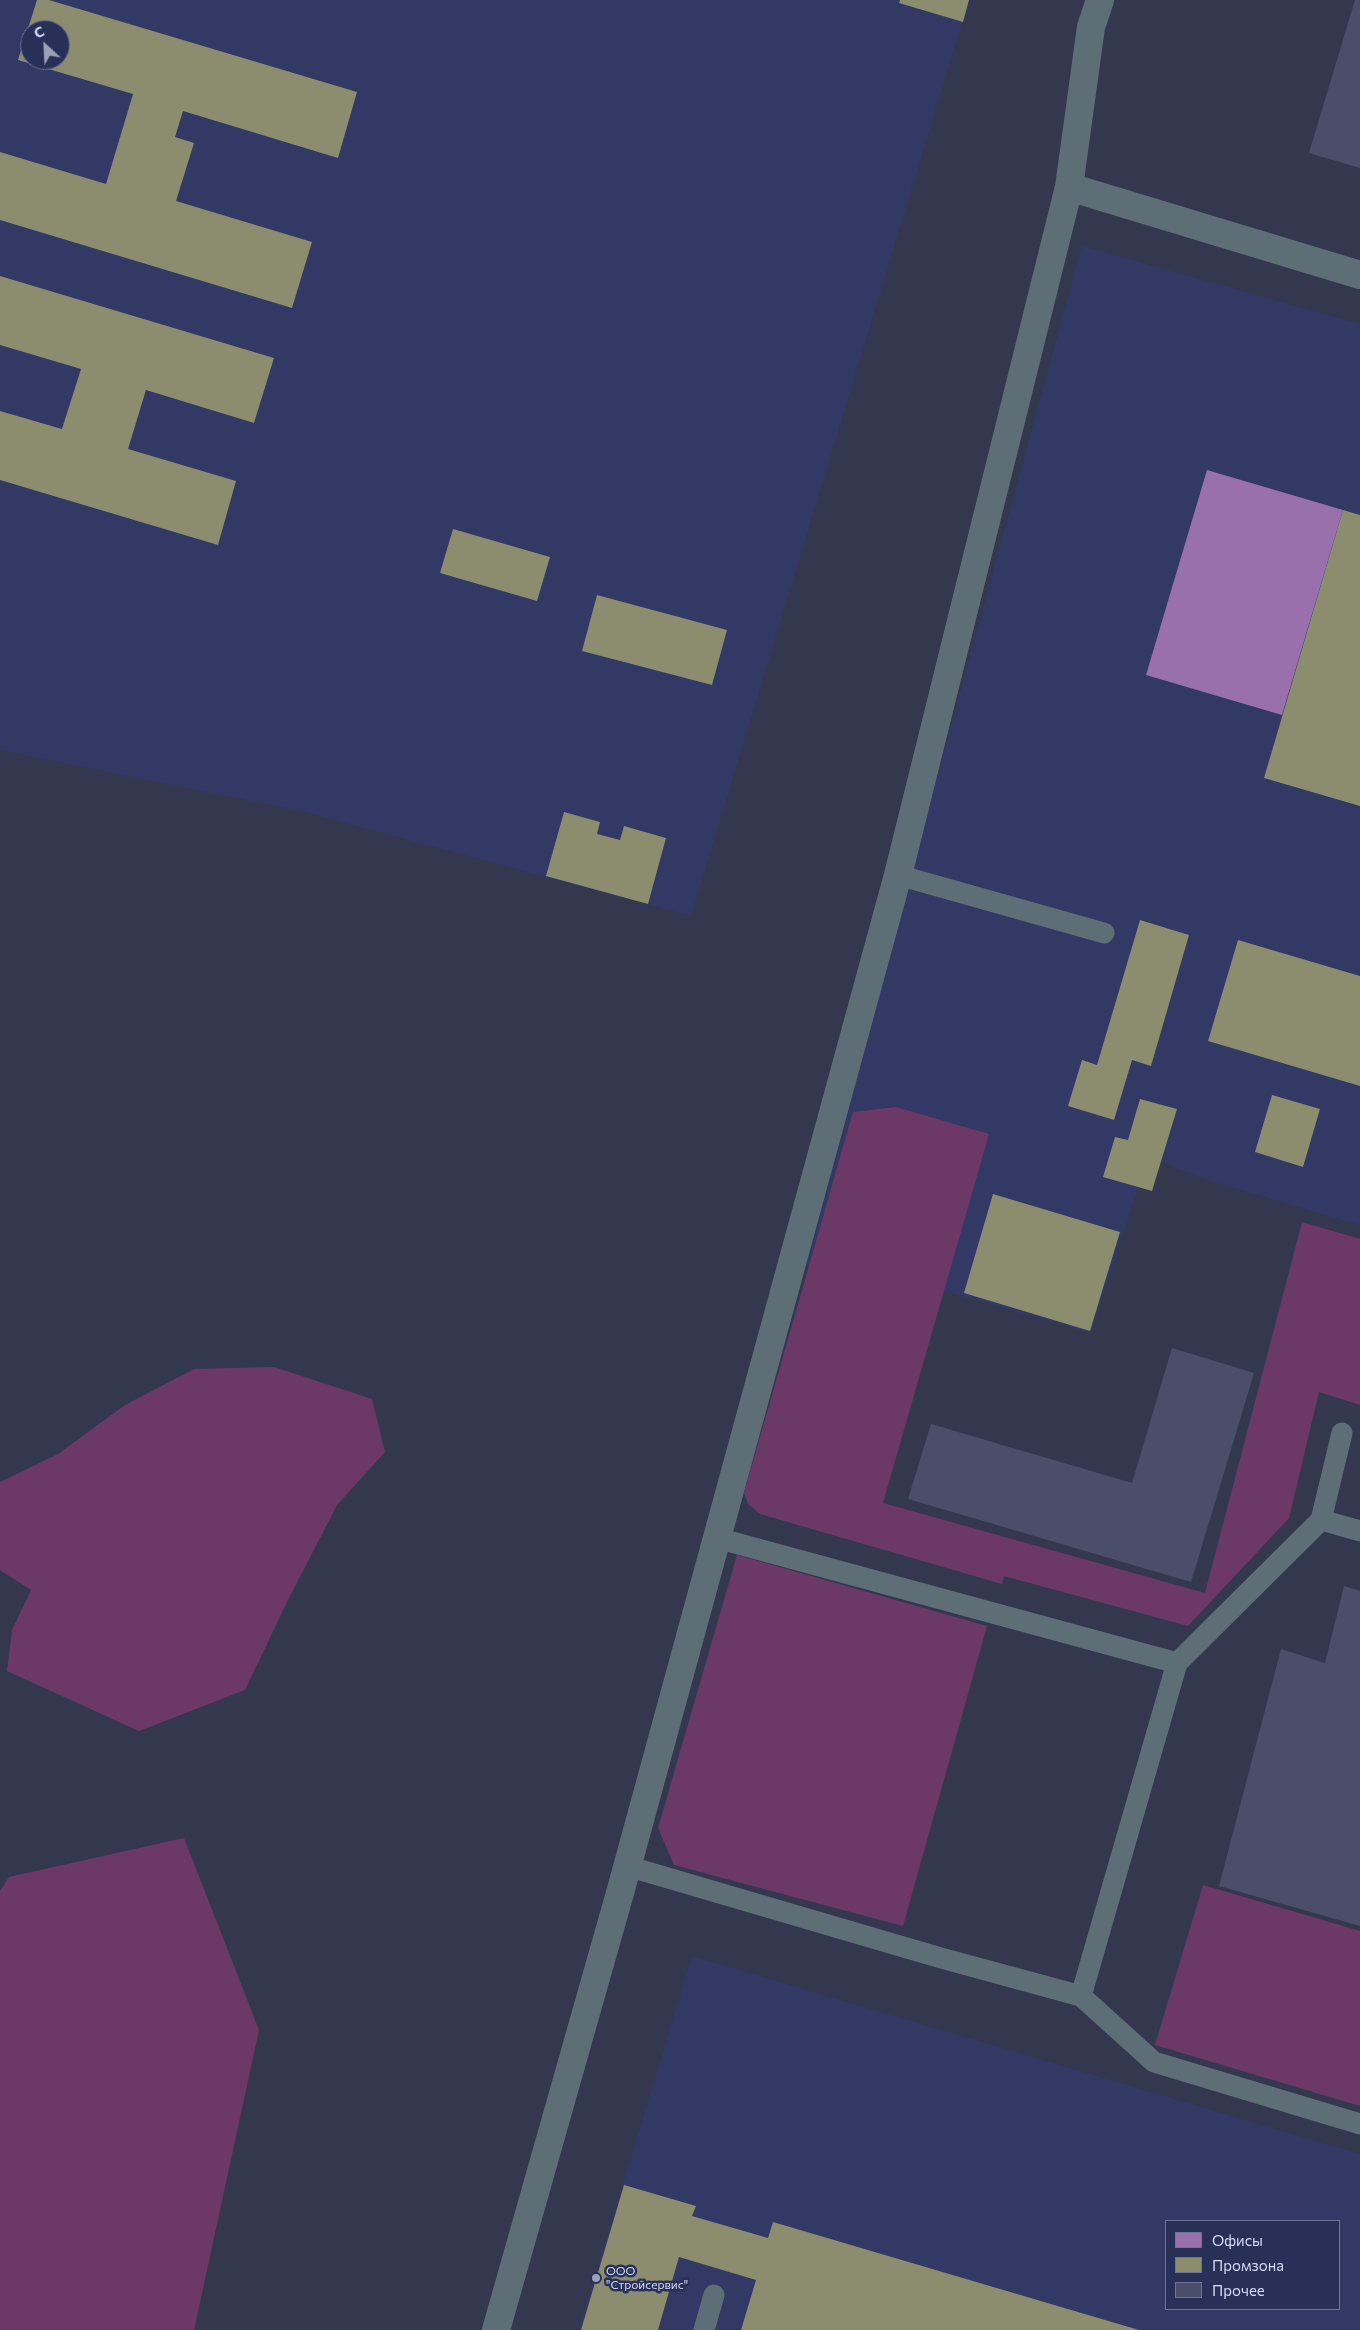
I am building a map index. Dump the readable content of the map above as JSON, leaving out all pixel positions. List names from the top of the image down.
{
  "places": ["ООО \"Стройсервис\""],
  "legend": ["Офисы", "Промзона", "Прочее"],
  "north": "top left"
}
